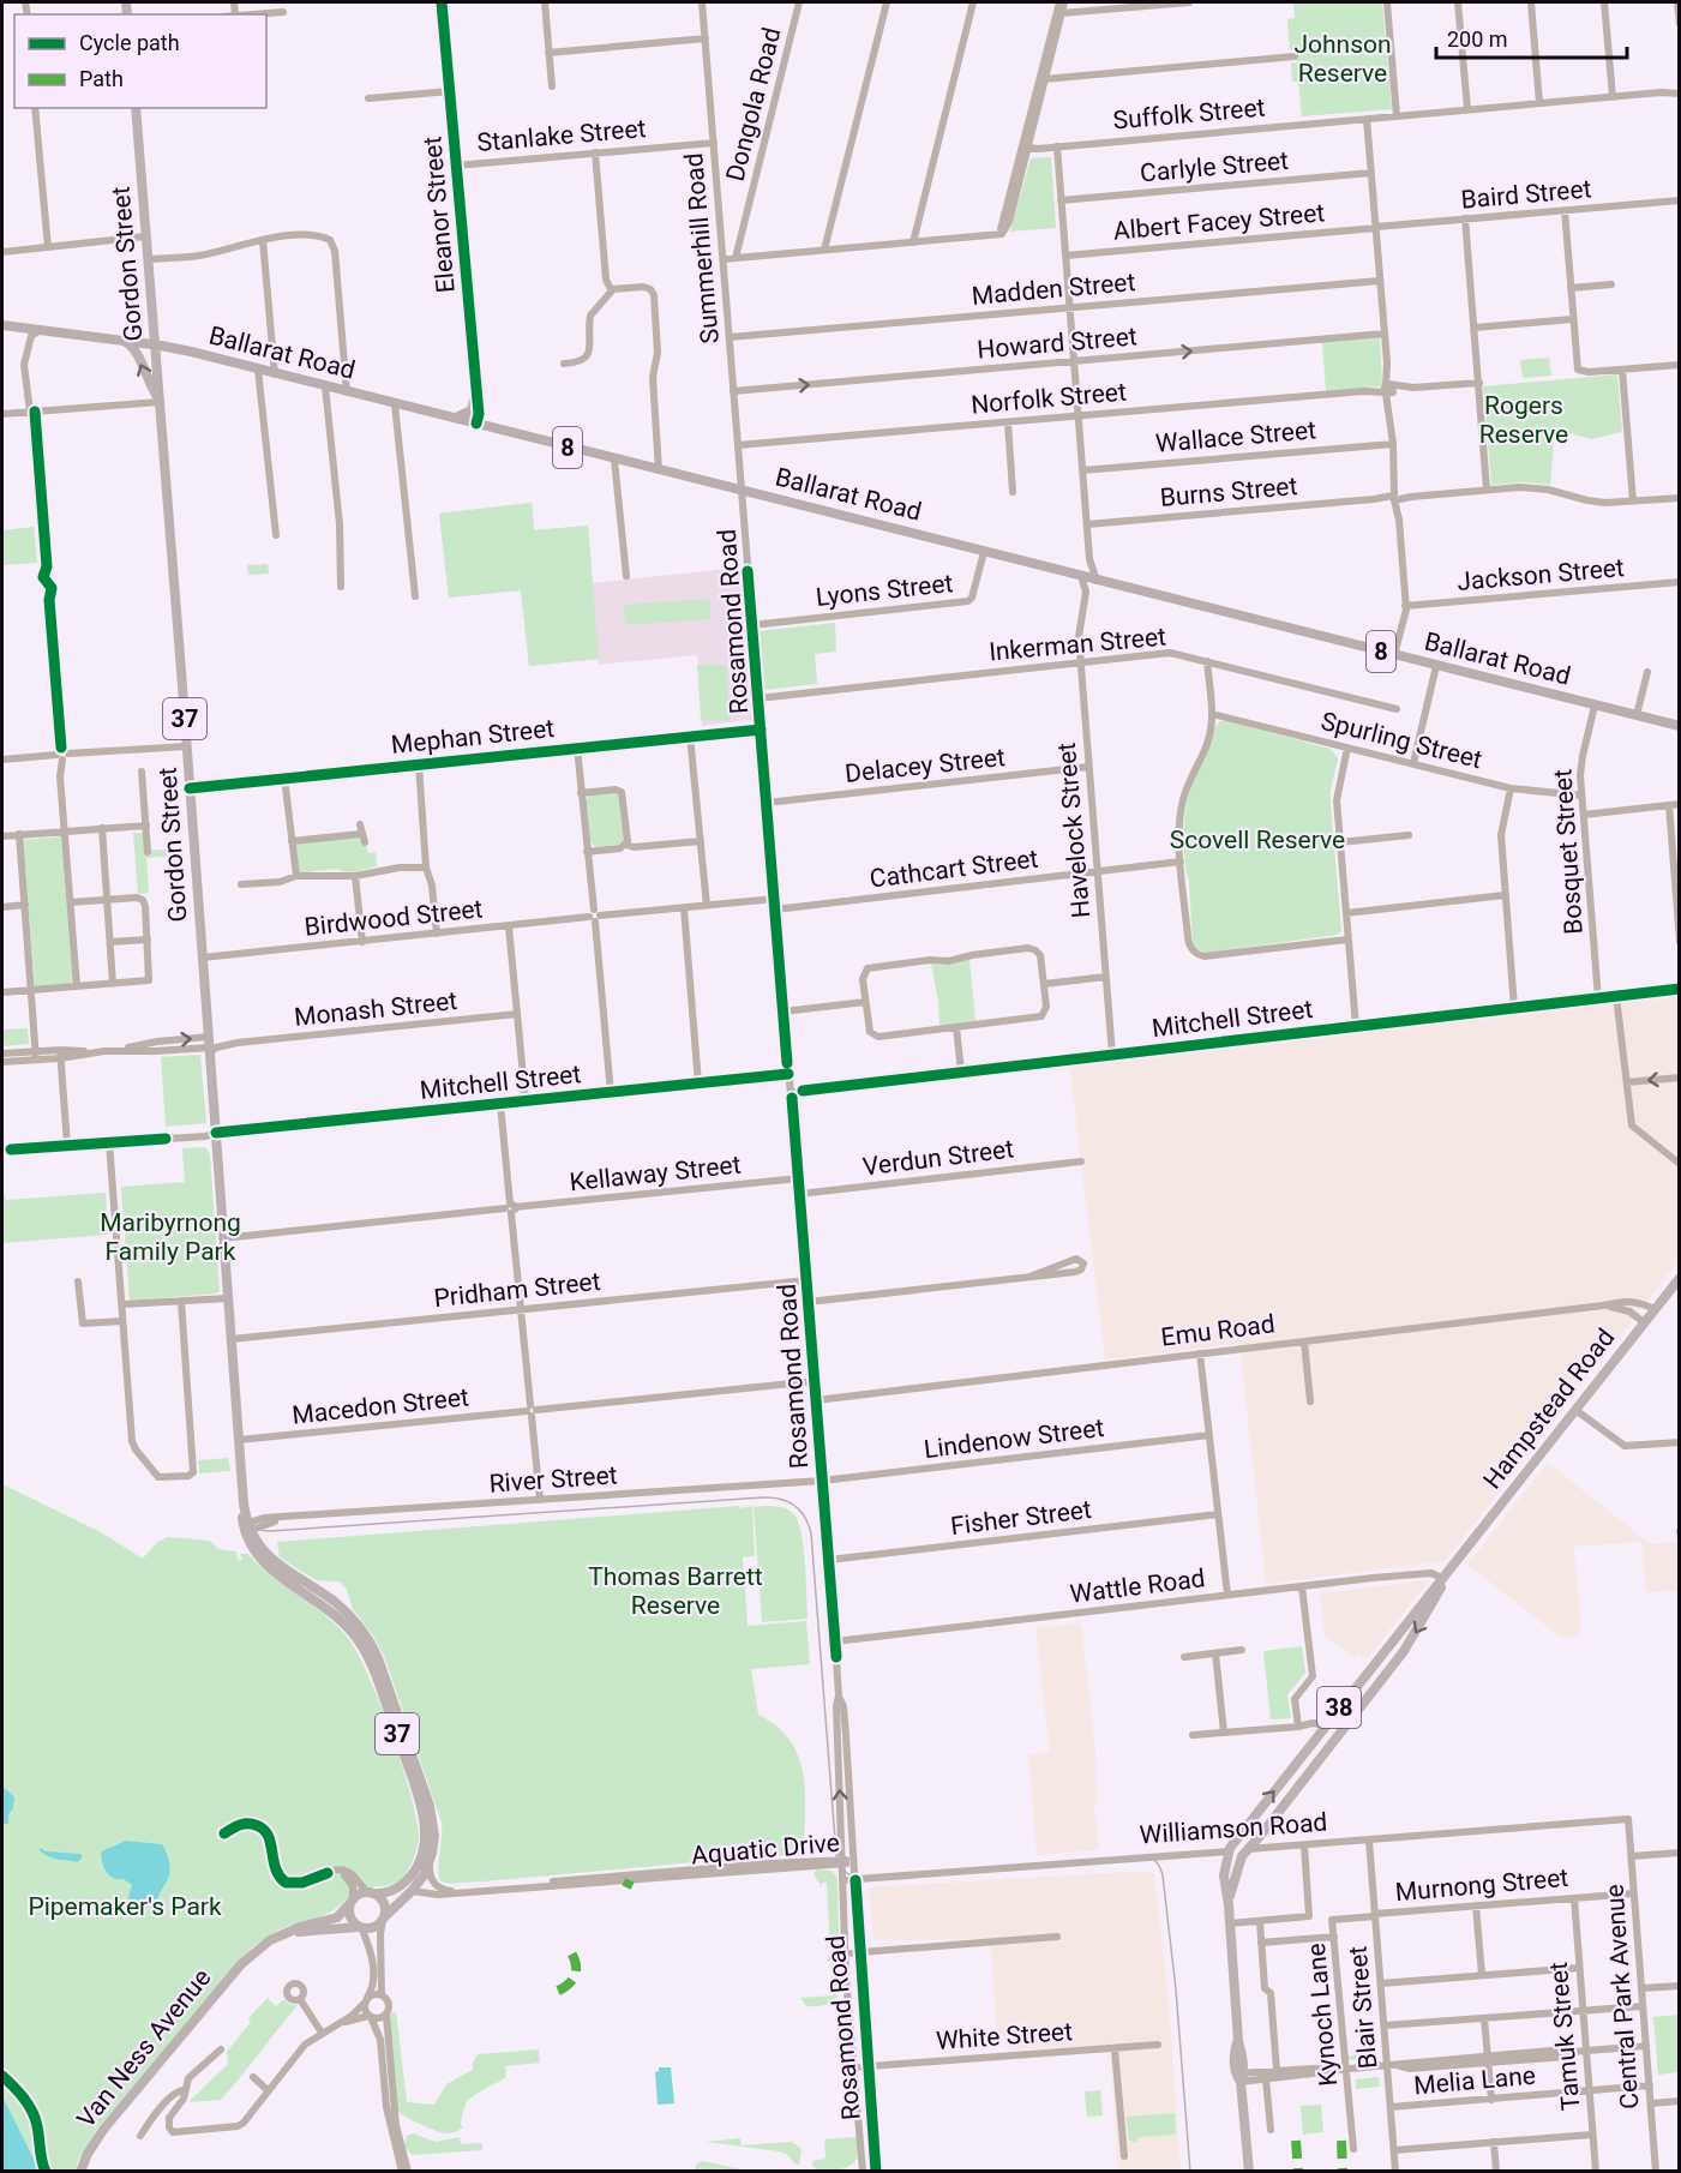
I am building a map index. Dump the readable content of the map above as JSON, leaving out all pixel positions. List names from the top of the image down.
{
  "streets": {
    "highway": ["Ballarat Road", "8"],
    "main road": [
      "Gordon Street",
      "37",
      "Hampstead Road",
      "38",
      "Williamson Road",
      "Van Ness Avenue"
    ],
    "street": [
      "Dongola Road",
      "Suffolk Street",
      "Stanlake Street",
      "Carlyle Street",
      "Baird Street",
      "Eleanor Street",
      "Albert Facey Street",
      "Summerhill Road",
      "Madden Street",
      "Howard Street",
      "Norfolk Street",
      "Wallace Street",
      "Burns Street",
      "Jackson Street",
      "Lyons Street",
      "Rosamond Road",
      "Inkerman Street",
      "Mephan Street",
      "Spurling Street",
      "Delacey Street",
      "Havelock Street",
      "Bosquet Street",
      "Cathcart Street",
      "Birdwood Street",
      "Monash Street",
      "Mitchell Street",
      "Verdun Street",
      "Kellaway Street",
      "Pridham Street",
      "Emu Road",
      "Macedon Street",
      "Lindenow Street",
      "River Street",
      "Fisher Street",
      "Wattle Road",
      "Aquatic Drive",
      "Murnong Street",
      "Central Park Avenue",
      "Blair Street",
      "Kynoch Lane",
      "White Street",
      "Tamuk Street",
      "Melia Lane"
    ]
  },
  "crossings": [
    ["Stanlake Street", "Eleanor Street"],
    ["Stanlake Street", "Summerhill Road"],
    ["Baird Street", "Albert Facey Street"],
    ["Eleanor Street", "Ballarat Road"],
    ["Summerhill Road", "Madden Street"],
    ["Summerhill Road", "Howard Street"],
    ["Summerhill Road", "Ballarat Road"],
    ["Summerhill Road", "Norfolk Street"],
    ["Summerhill Road", "Rosamond Road"],
    ["Gordon Street", "Ballarat Road"],
    ["Gordon Street", "37"],
    ["Gordon Street", "Mephan Street"],
    ["Gordon Street", "Birdwood Street"],
    ["Gordon Street", "Monash Street"],
    ["Gordon Street", "Mitchell Street"],
    ["Gordon Street", "Kellaway Street"],
    ["Gordon Street", "Pridham Street"],
    ["Gordon Street", "Macedon Street"],
    ["Gordon Street", "River Street"],
    ["Gordon Street", "Aquatic Drive"],
    ["Gordon Street", "Van Ness Avenue"],
    ["Ballarat Road", "Lyons Street"],
    ["Ballarat Road", "Rosamond Road"],
    ["Ballarat Road", "Havelock Street"],
    ["Ballarat Road", "Bosquet Street"],
    ["Lyons Street", "Rosamond Road"],
    ["Rosamond Road", "Inkerman Street"],
    ["Rosamond Road", "Mephan Street"],
    ["Rosamond Road", "Delacey Street"],
    ["Rosamond Road", "Cathcart Street"],
    ["Rosamond Road", "Birdwood Street"],
    ["Rosamond Road", "Mitchell Street"],
    ["Rosamond Road", "Verdun Street"],
    ["Rosamond Road", "Kellaway Street"],
    ["Rosamond Road", "Pridham Street"],
    ["Rosamond Road", "Emu Road"],
    ["Rosamond Road", "Macedon Street"],
    ["Rosamond Road", "Lindenow Street"],
    ["Rosamond Road", "River Street"],
    ["Rosamond Road", "Fisher Street"],
    ["Rosamond Road", "Wattle Road"],
    ["Rosamond Road", "Williamson Road"],
    ["Rosamond Road", "Aquatic Drive"],
    ["Rosamond Road", "White Street"],
    ["Inkerman Street", "Havelock Street"],
    ["37", "Van Ness Avenue"],
    ["Spurling Street", "Bosquet Street"],
    ["Delacey Street", "Havelock Street"],
    ["Havelock Street", "Cathcart Street"],
    ["Havelock Street", "Mitchell Street"],
    ["Bosquet Street", "Mitchell Street"],
    ["Emu Road", "Hampstead Road"],
    ["Hampstead Road", "Wattle Road"],
    ["Hampstead Road", "38"],
    ["Hampstead Road", "Williamson Road"],
    ["Lindenow Street", "River Street"],
    ["38", "Williamson Road"],
    ["Williamson Road", "Central Park Avenue"],
    ["Williamson Road", "Blair Street"],
    ["Murnong Street", "Central Park Avenue"],
    ["Murnong Street", "Blair Street"],
    ["Murnong Street", "Kynoch Lane"],
    ["Murnong Street", "Tamuk Street"],
    ["Central Park Avenue", "Melia Lane"],
    ["Blair Street", "Kynoch Lane"],
    ["Blair Street", "Melia Lane"],
    ["Tamuk Street", "Melia Lane"]
  ],
  "one_way": ["Howard Street"],
  "parks": [
    "Johnson Reserve",
    "Rogers Reserve",
    "Scovell Reserve",
    "Maribyrnong Family Park",
    "Thomas Barrett Reserve",
    "Pipemaker's Park"
  ],
  "legend": ["Cycle path", "Path"],
  "scale_bar": "200 m"
}
